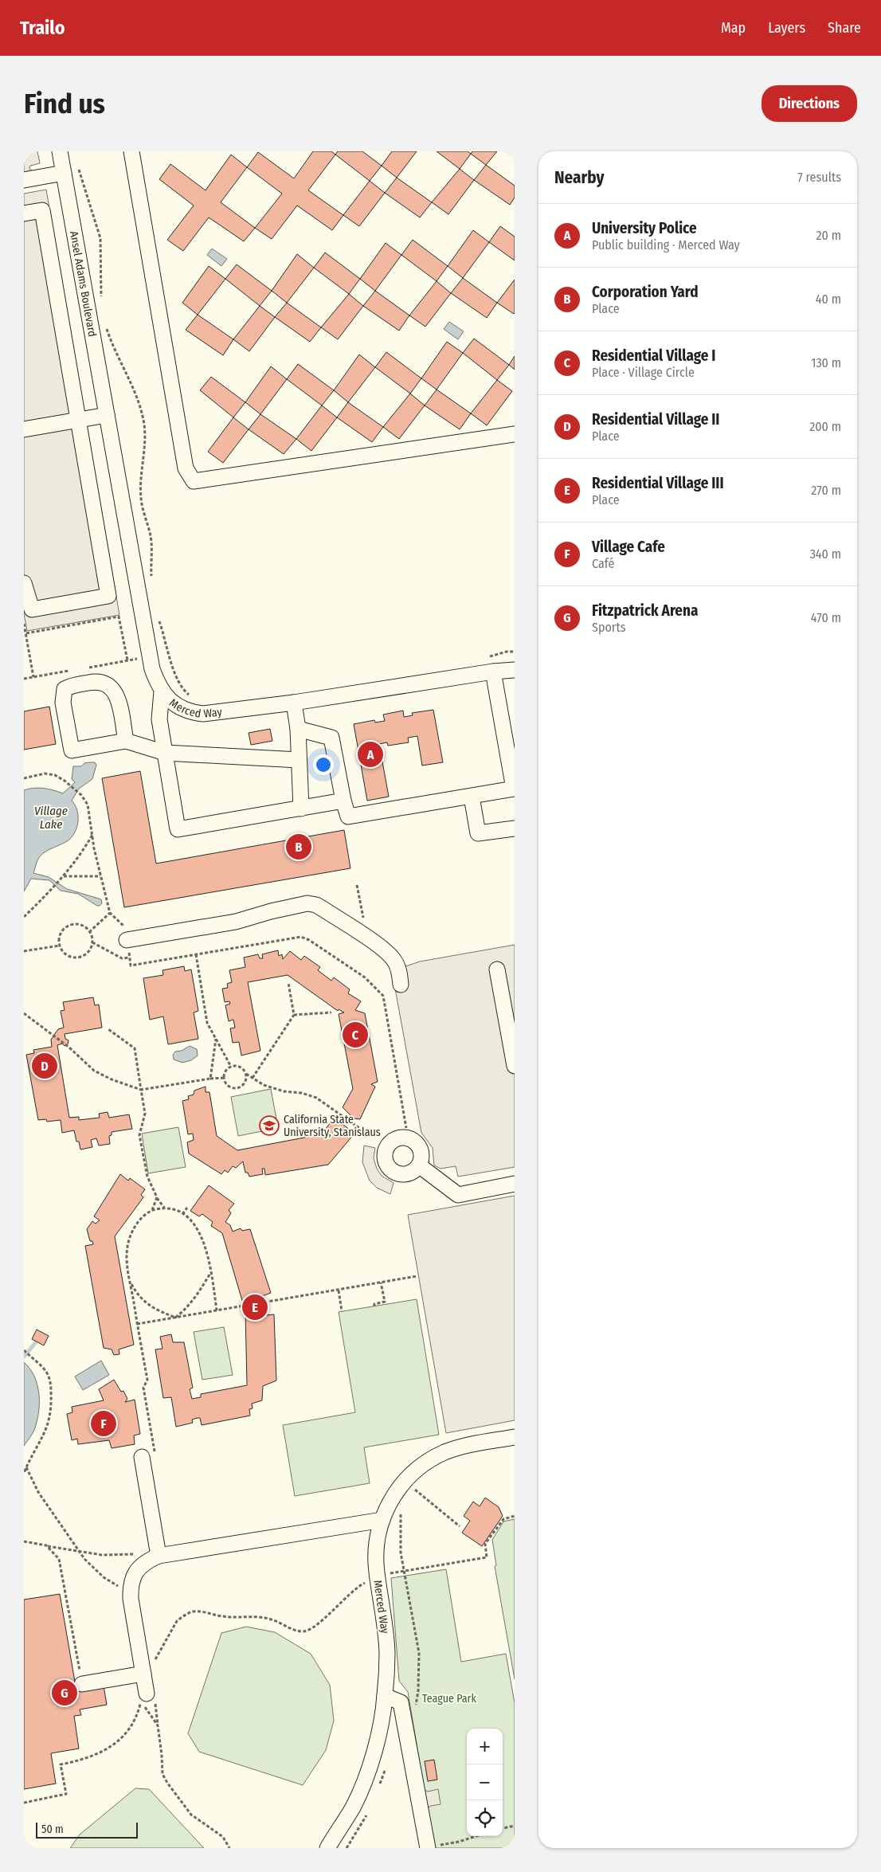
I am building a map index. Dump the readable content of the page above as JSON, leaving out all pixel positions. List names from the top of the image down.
{
  "streets": {
    "street": ["Ansel Adams Boulevard", "Merced Way"]
  },
  "crossings": [
    ["Ansel Adams Boulevard", "Merced Way"]
  ],
  "water": ["Village Lake"],
  "parks": ["Teague Park"],
  "places": {
    "school or university": ["California State University, Stanislaus"]
  },
  "scale_bar": "50 m",
  "page": {
    "header": "Trailo",
    "nav": ["Map", "Layers", "Share"],
    "buttons": "Directions",
    "title": "Find us",
    "heading": ["Nearby", "7 results"],
    "list": [
      {
        "mark": "A",
        "name": "University Police",
        "note": "Public building · Merced Way",
        "value": "20 m"
      },
      {
        "mark": "B",
        "name": "Corporation Yard",
        "note": "Place",
        "value": "40 m"
      },
      {
        "mark": "C",
        "name": "Residential Village I",
        "note": "Place · Village Circle",
        "value": "130 m"
      },
      {
        "mark": "D",
        "name": "Residential Village II",
        "note": "Place",
        "value": "200 m"
      },
      {
        "mark": "E",
        "name": "Residential Village III",
        "note": "Place",
        "value": "270 m"
      },
      {
        "mark": "F",
        "name": "Village Cafe",
        "note": "Café",
        "value": "340 m"
      },
      {
        "mark": "G",
        "name": "Fitzpatrick Arena",
        "note": "Sports",
        "value": "470 m"
      }
    ],
    "pins": [
      "A",
      "B",
      "C",
      "D",
      "E",
      "F",
      "G"
    ],
    "map_buttons": ["+", "−"],
    "scale": "50 m"
  }
}
